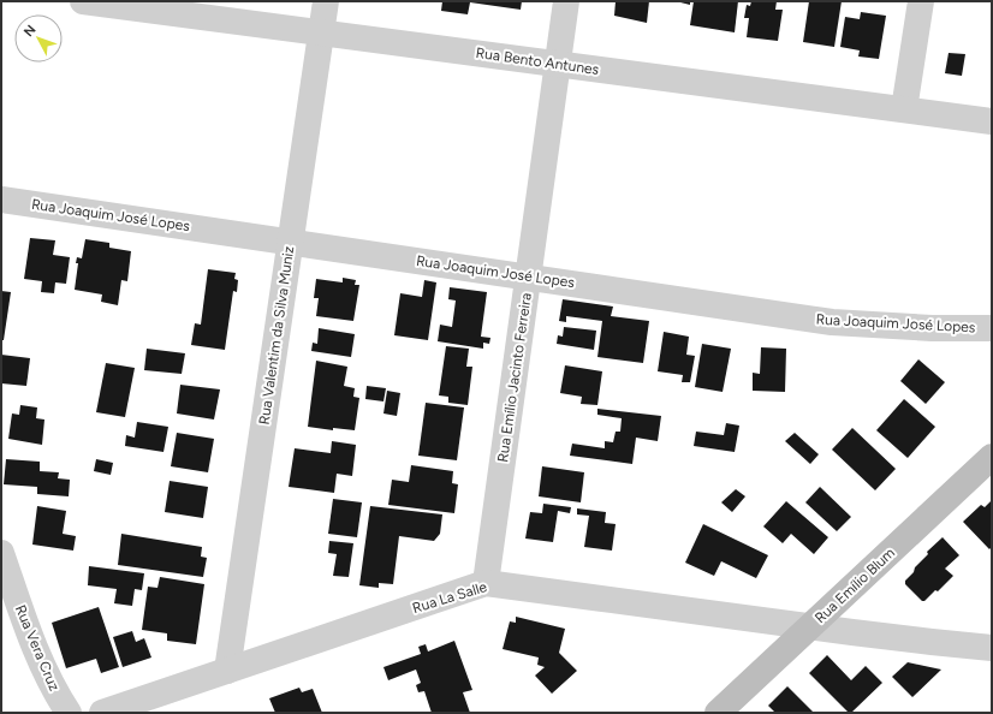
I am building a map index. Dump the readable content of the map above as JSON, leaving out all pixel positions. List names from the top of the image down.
{
  "streets": {
    "main road": ["Rua Emílio Blum"],
    "street": [
      "Rua Bento Antunes",
      "Rua Joaquim José Lopes",
      "Rua Valentim da Silva Muniz",
      "Rua Emílio Jacinto Ferreira",
      "Rua La Salle",
      "Rua Vera Cruz"
    ]
  },
  "crossings": [
    ["Rua Bento Antunes", "Rua Valentim da Silva Muniz"],
    ["Rua Bento Antunes", "Rua Emílio Jacinto Ferreira"],
    ["Rua Joaquim José Lopes", "Rua Valentim da Silva Muniz"],
    ["Rua Joaquim José Lopes", "Rua Emílio Jacinto Ferreira"],
    ["Rua Valentim da Silva Muniz", "Rua La Salle"],
    ["Rua Emílio Jacinto Ferreira", "Rua La Salle"],
    ["Rua Emílio Blum", "Rua La Salle"]
  ],
  "north": "top left"
}
